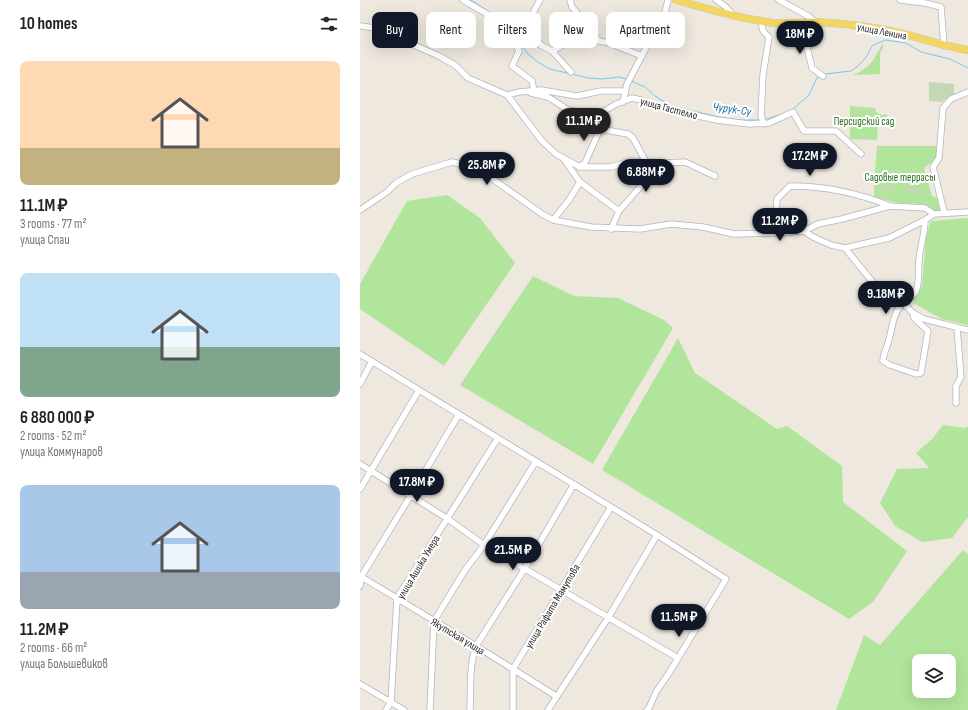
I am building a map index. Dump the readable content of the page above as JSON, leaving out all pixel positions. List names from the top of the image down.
{
  "streets": {
    "main road": ["улица Ленина"],
    "street": [
      "улица Гастелло",
      "улица Ашика Умера",
      "улица Рафата Мамутова",
      "Якутская улица"
    ]
  },
  "crossings": [
    ["улица Ашика Умера", "Якутская улица"],
    ["улица Рафата Мамутова", "Якутская улица"]
  ],
  "water": ["Чурук-Су"],
  "parks": ["Персидский сад", "Садовые террасы"],
  "page": {
    "heading": "10 homes",
    "chip": [
      "Buy",
      "Rent",
      "Filters",
      "New",
      "Apartment"
    ],
    "price": [
      "18M ₽",
      "11.1M ₽",
      "17.2M ₽",
      "25.8M ₽",
      "6.88M ₽",
      "11.2M ₽",
      "9.18M ₽",
      "17.8M ₽",
      "21.5M ₽",
      "11.5M ₽"
    ],
    "list": [
      {
        "name": "11.1M ₽",
        "note": "3 rooms · 77 m² · улица Спаи"
      },
      {
        "name": "6 880 000 ₽",
        "note": "2 rooms · 52 m² · улица Коммунаров"
      },
      {
        "name": "11.2M ₽",
        "note": "2 rooms · 66 m² · улица Большевиков"
      }
    ]
  }
}
